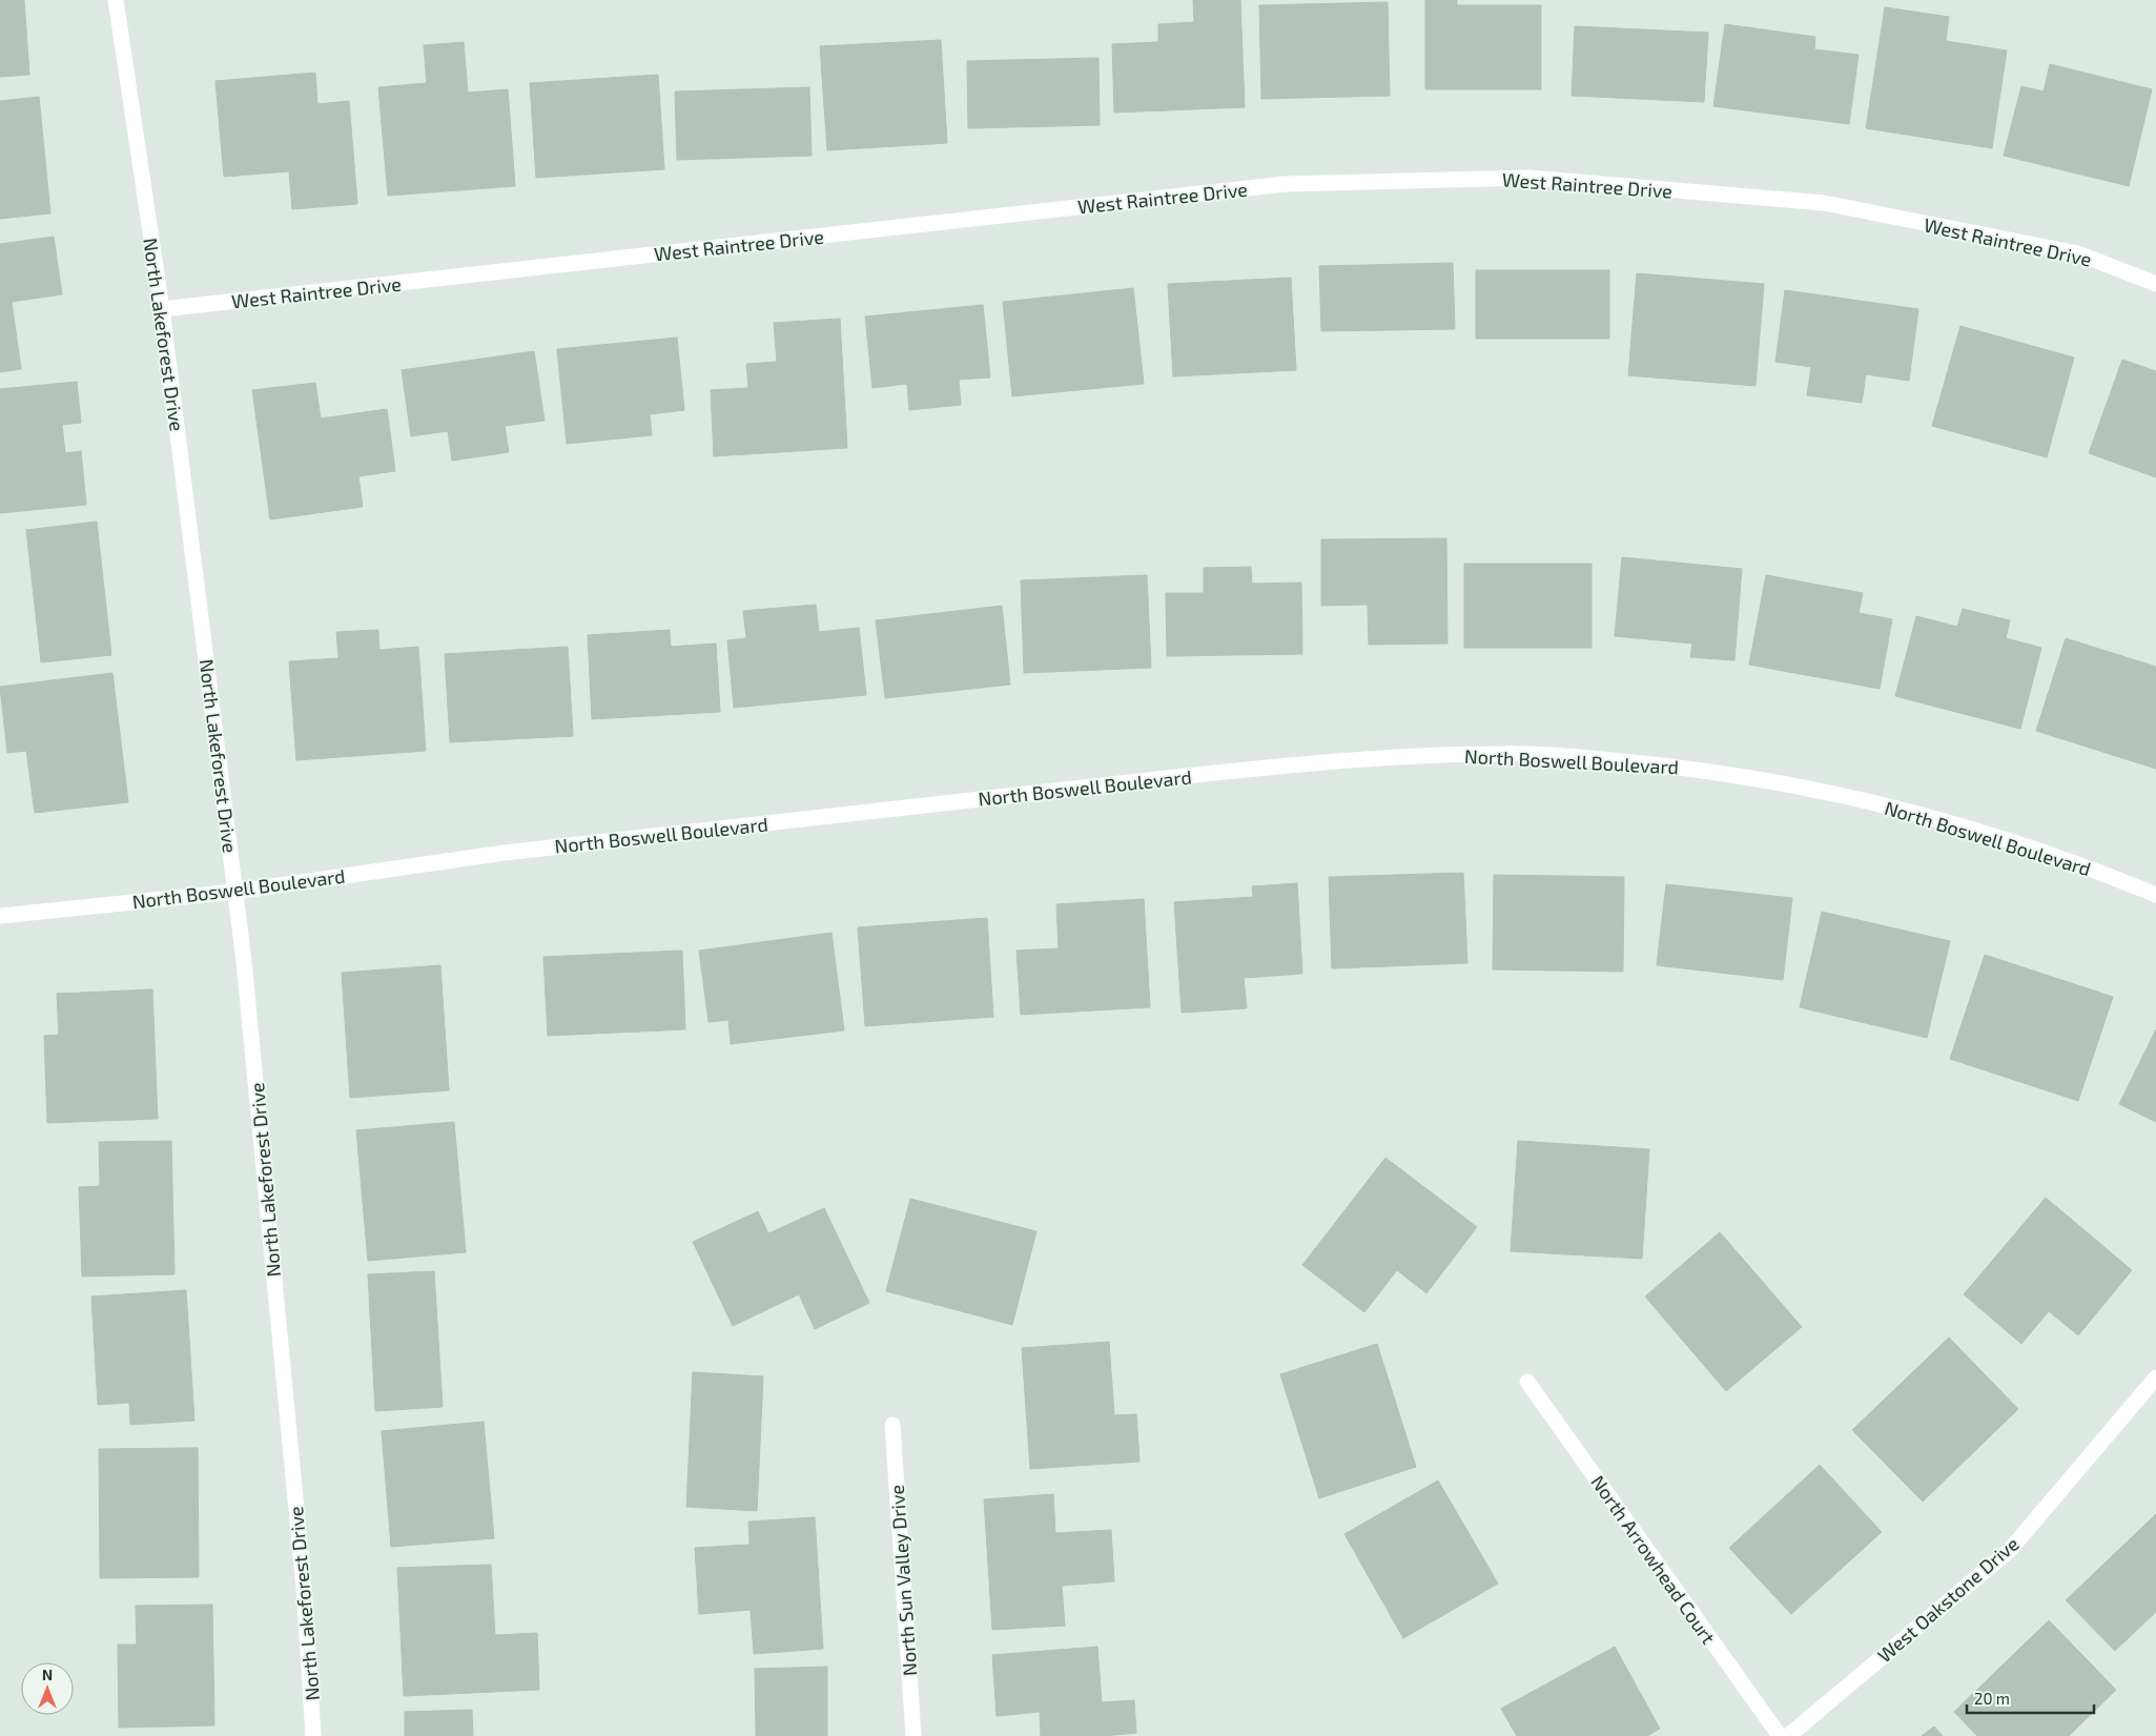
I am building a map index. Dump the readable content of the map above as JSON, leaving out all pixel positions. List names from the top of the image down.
{
  "streets": {
    "street": [
      "West Raintree Drive",
      "North Lakeforest Drive",
      "North Boswell Boulevard",
      "North Arrowhead Court",
      "North Sun Valley Drive",
      "West Oakstone Drive"
    ]
  },
  "crossings": [
    ["West Raintree Drive", "North Lakeforest Drive"],
    ["North Lakeforest Drive", "North Boswell Boulevard"]
  ],
  "scale_bar": "20 m",
  "north": "top"
}
